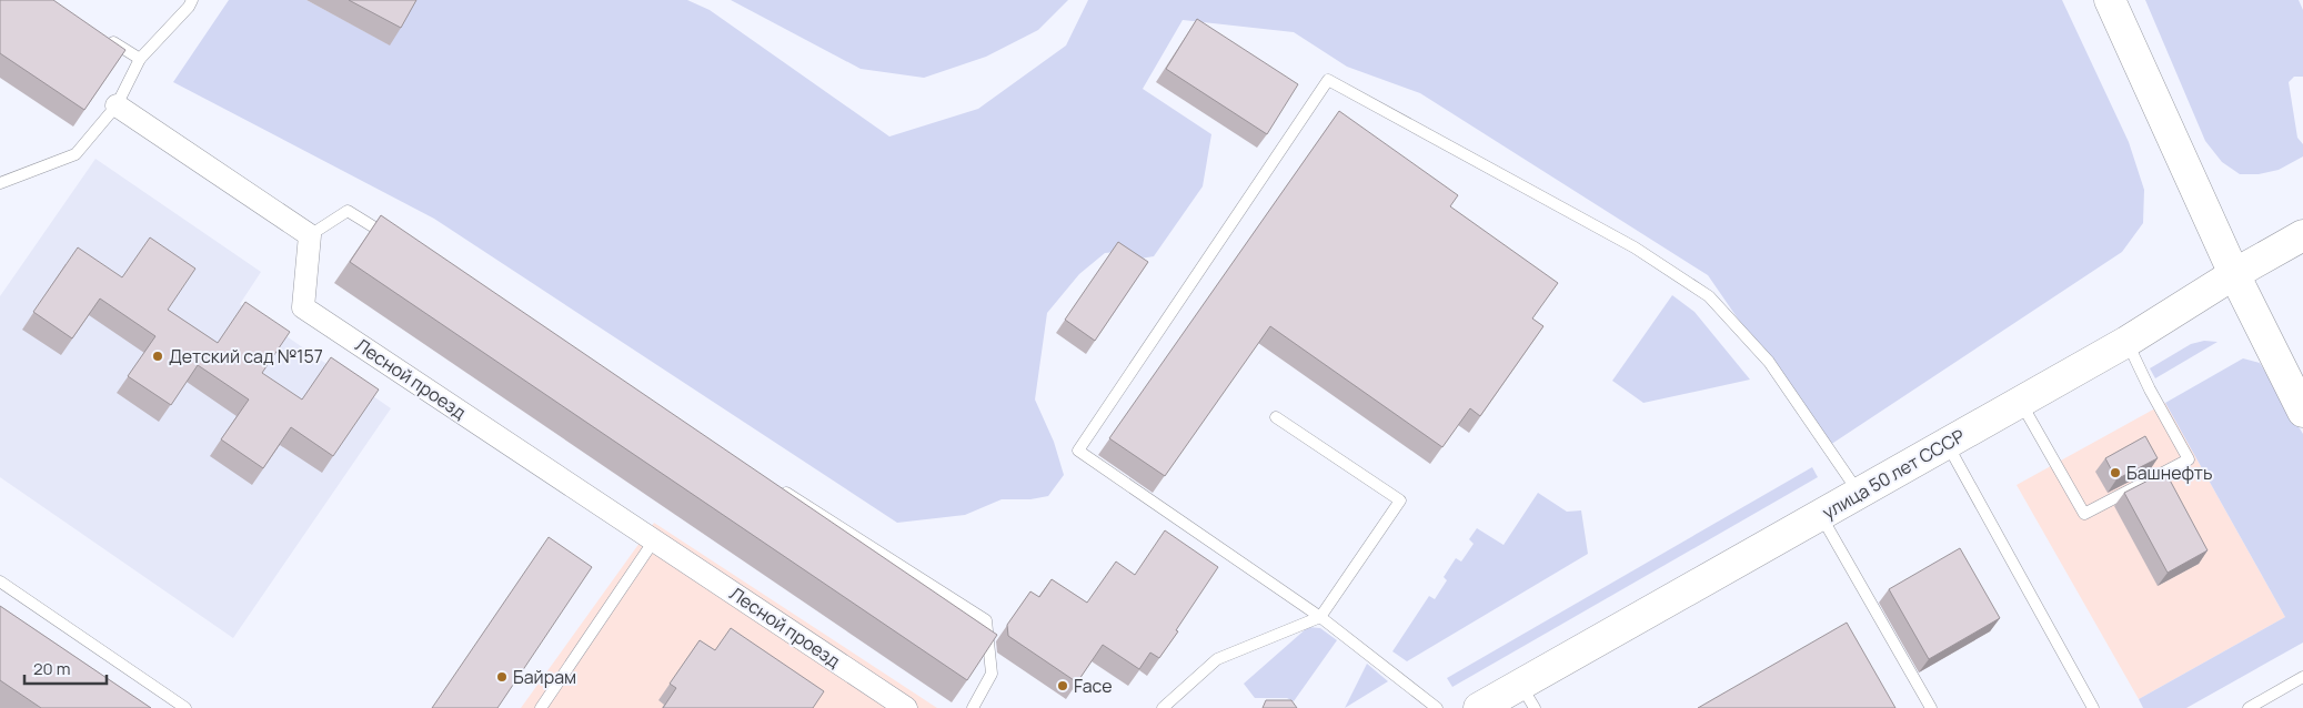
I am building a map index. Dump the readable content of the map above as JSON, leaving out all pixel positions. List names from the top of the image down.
{
  "streets": {
    "main road": ["улица 50 лет СССР"],
    "street": ["Лесной проезд"]
  },
  "places": [
    "Детский сад №157",
    "Башнефть",
    "Байрам",
    "Face"
  ],
  "scale_bar": "20 m"
}
